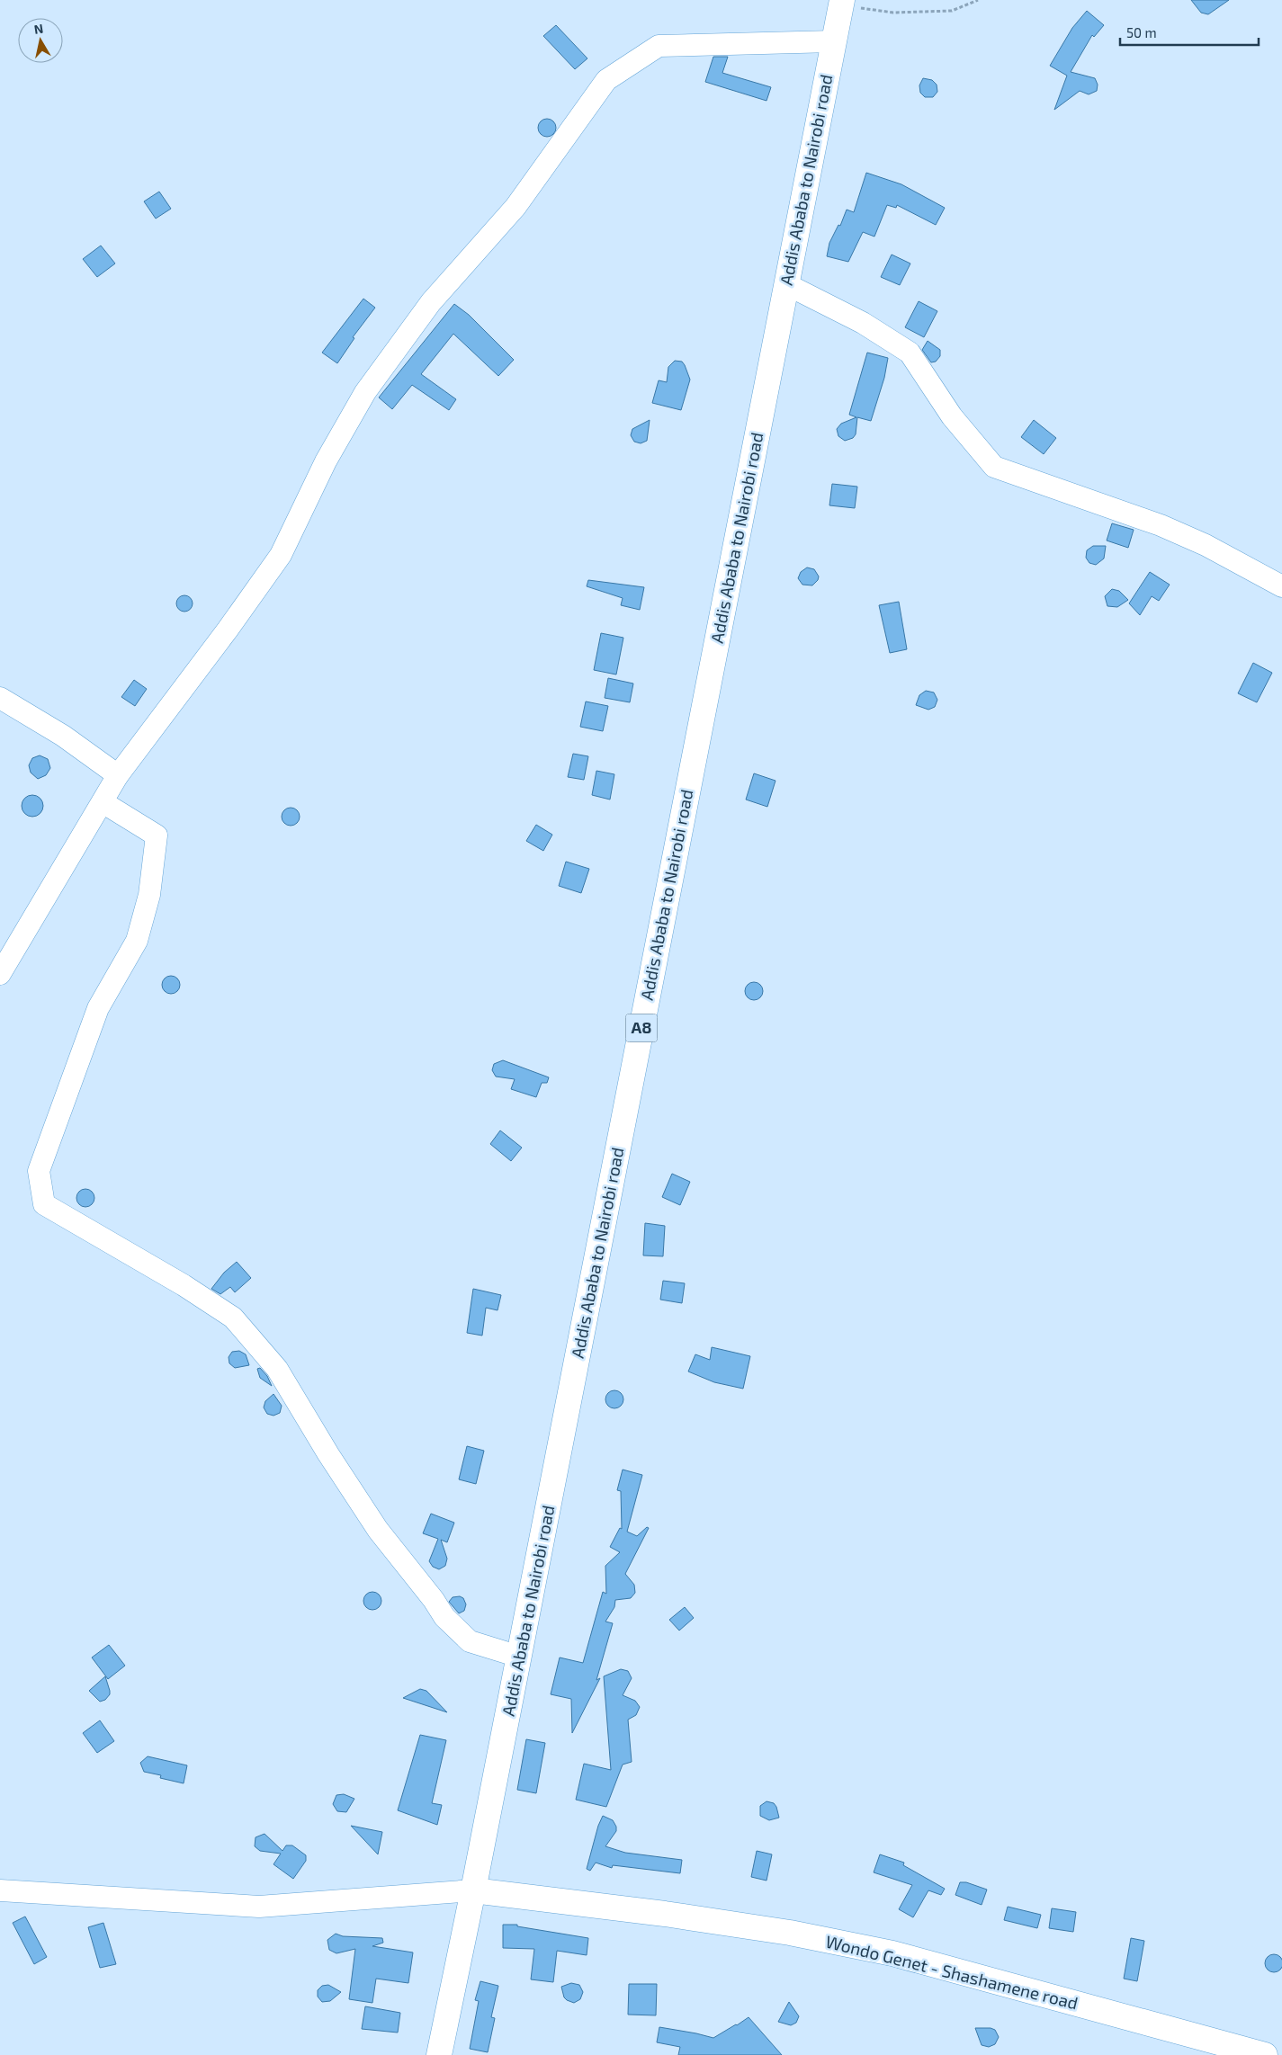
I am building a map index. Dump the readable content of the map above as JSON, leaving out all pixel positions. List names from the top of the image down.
{
  "streets": {
    "main road": ["Addis Ababa to Nairobi road", "A8", "Wondo Genet - Shashamene road"]
  },
  "crossings": [
    ["Addis Ababa to Nairobi road", "Wondo Genet - Shashamene road"]
  ],
  "scale_bar": "50 m",
  "north": "top"
}
